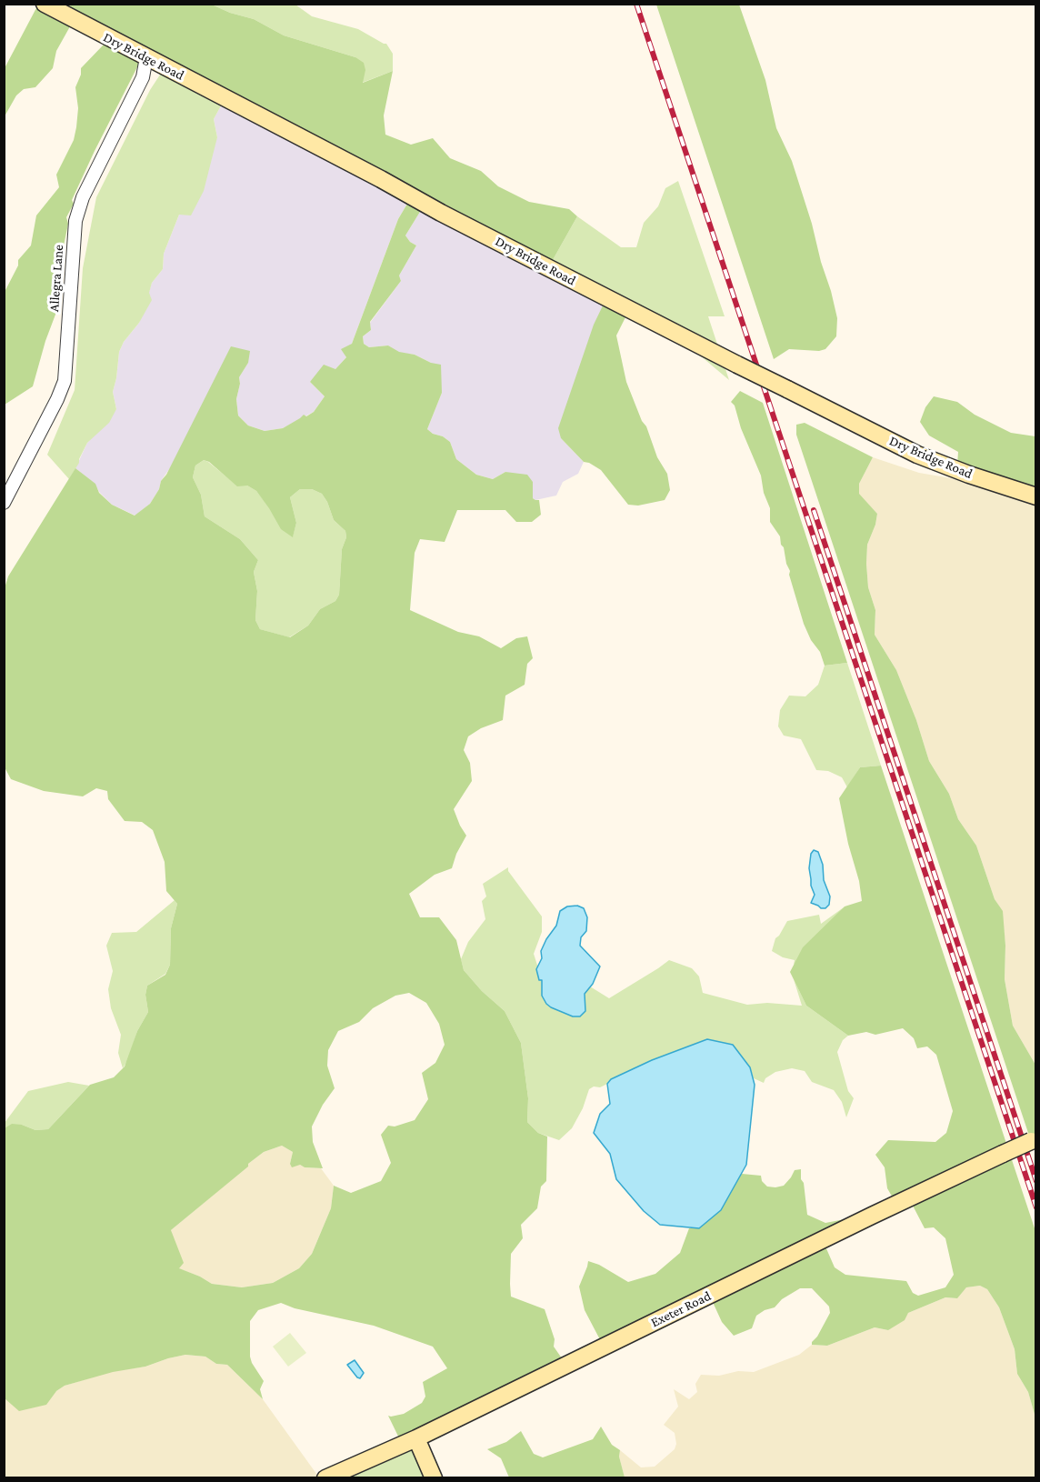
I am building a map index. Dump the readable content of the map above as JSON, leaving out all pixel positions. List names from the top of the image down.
{
  "streets": {
    "street": ["Dry Bridge Road", "Allegra Lane", "Exeter Road"]
  },
  "crossings": [
    ["Dry Bridge Road", "Allegra Lane"]
  ]
}
